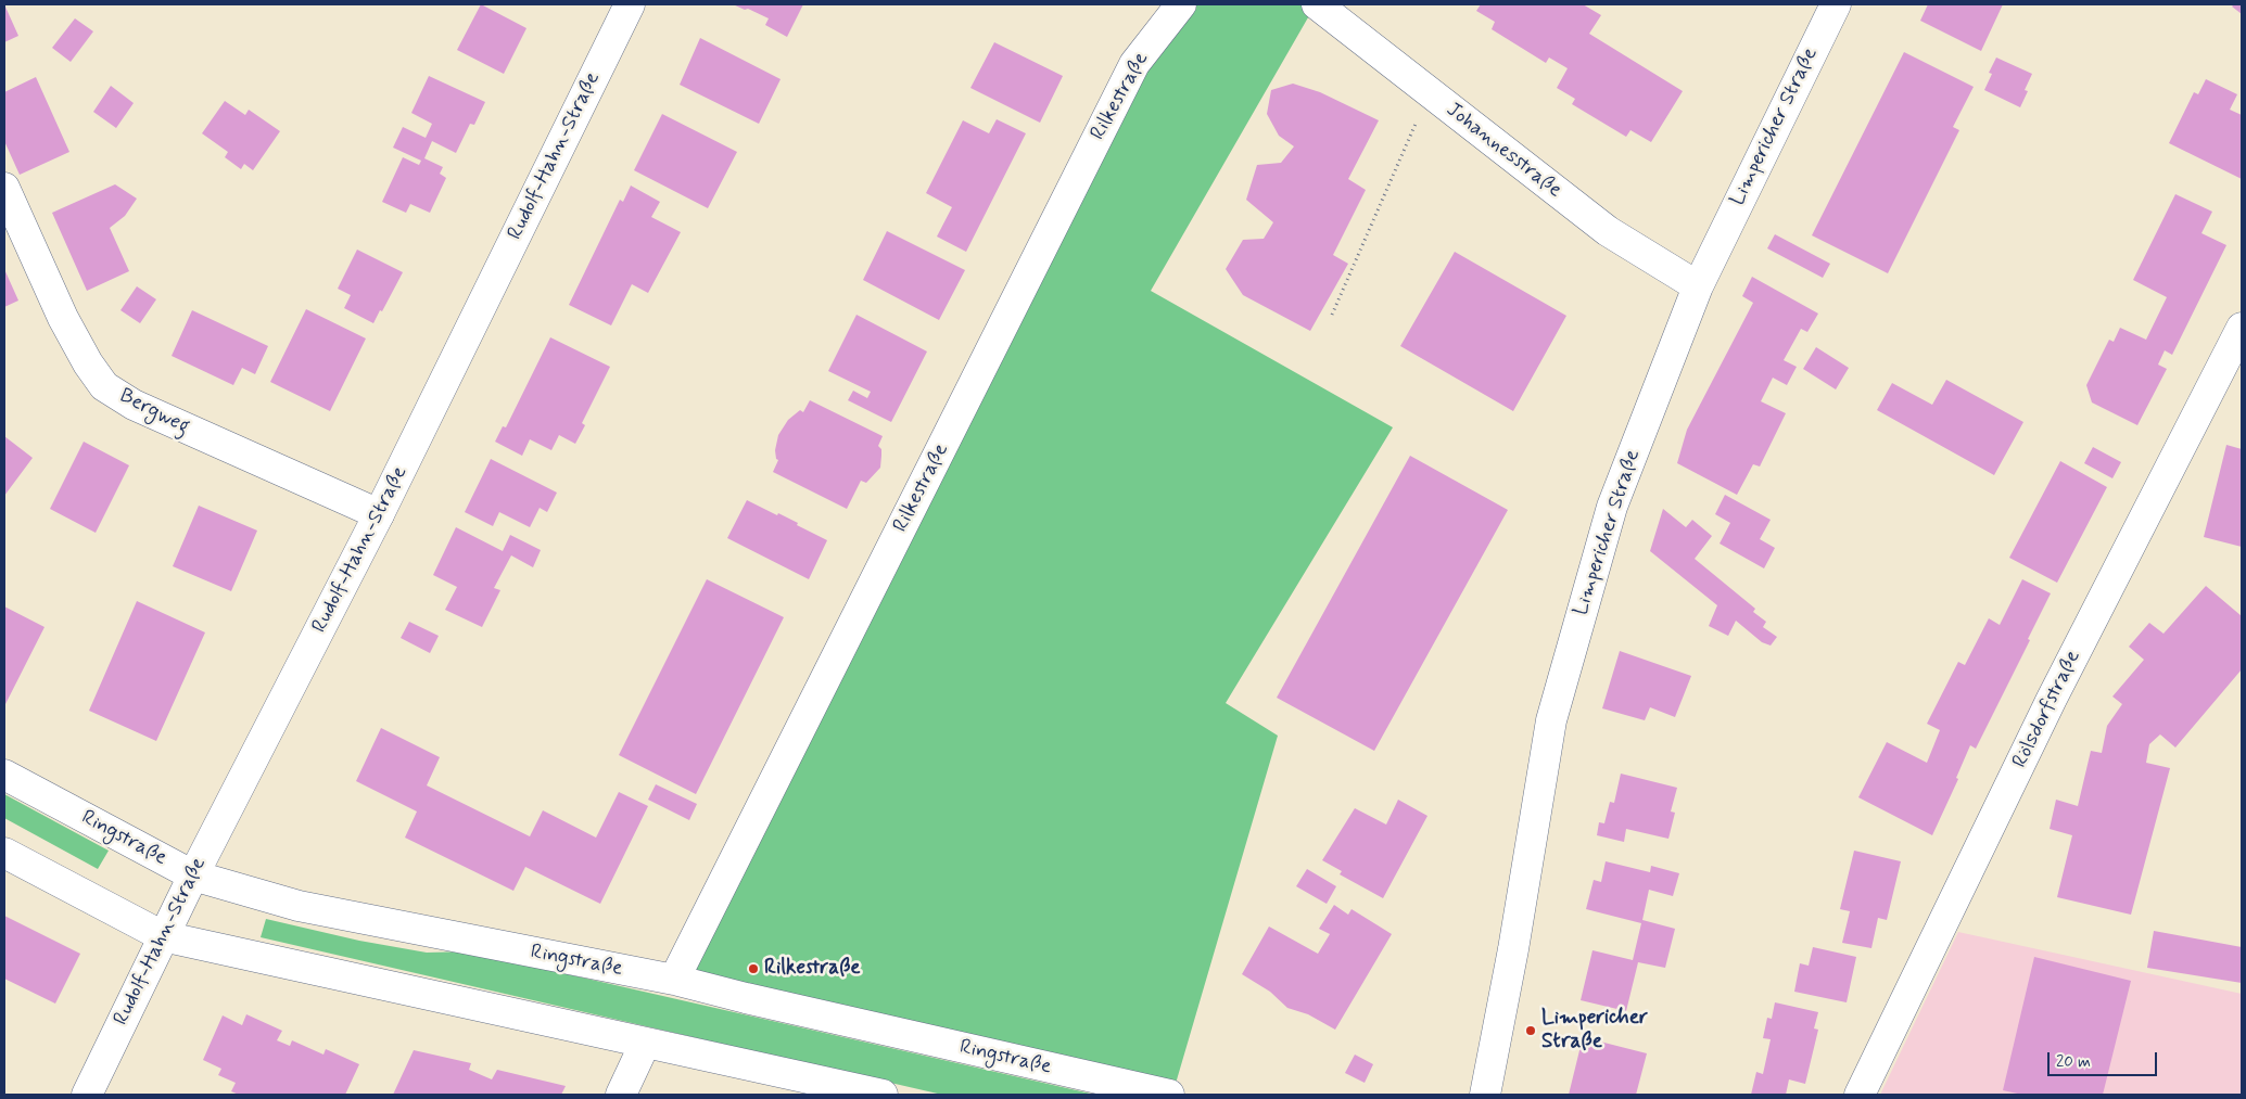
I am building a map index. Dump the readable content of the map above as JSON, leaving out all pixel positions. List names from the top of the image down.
{
  "streets": {
    "street": [
      "Rilkestraße",
      "Limpericher Straße",
      "Johannesstraße",
      "Rudolf-Hahn-Straße",
      "Bergweg",
      "Rölsdorfstraße",
      "Ringstraße"
    ]
  },
  "crossings": [
    ["Rilkestraße", "Ringstraße"],
    ["Limpericher Straße", "Johannesstraße"],
    ["Rudolf-Hahn-Straße", "Bergweg"],
    ["Rudolf-Hahn-Straße", "Ringstraße"]
  ],
  "places": ["Rilkestraße", "Limpericher Straße"],
  "scale_bar": "20 m"
}
